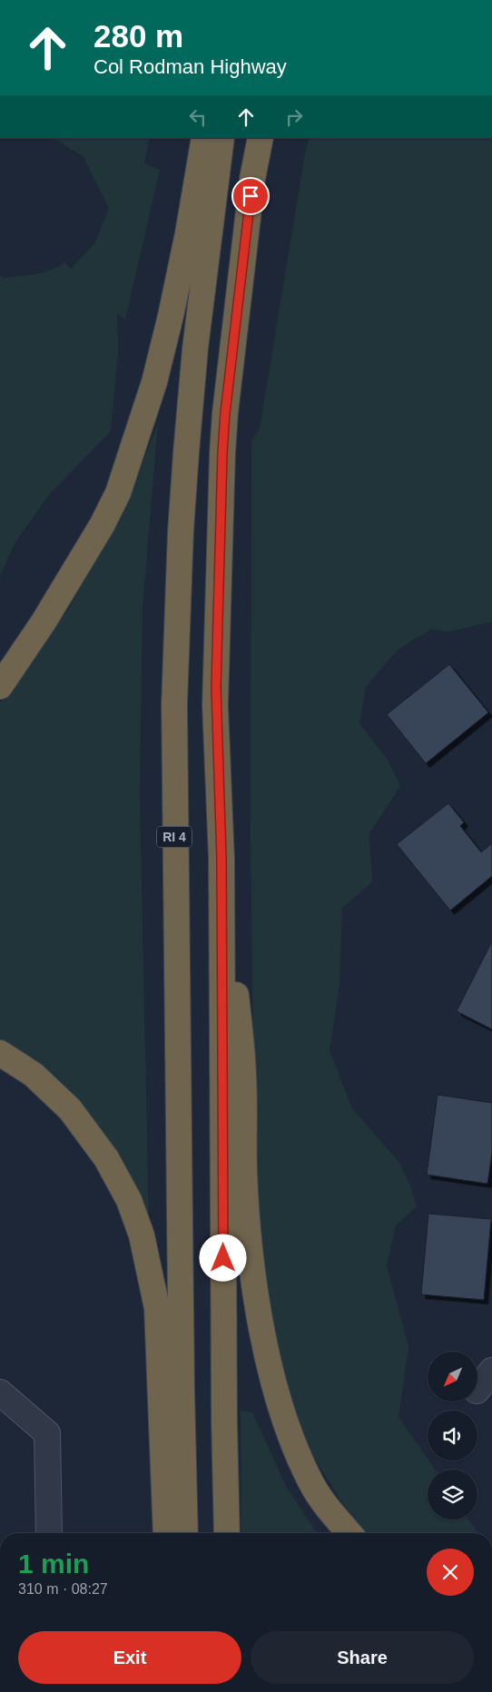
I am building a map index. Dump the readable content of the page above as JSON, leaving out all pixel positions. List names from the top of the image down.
{
  "streets": {
    "highway": ["RI 4"]
  },
  "north": "bottom left",
  "page": {
    "turn": ["280 m", "Col Rodman Highway"],
    "heading": ["1 min", "310 m · 08:27"],
    "buttons": ["Exit", "Share"]
  }
}
